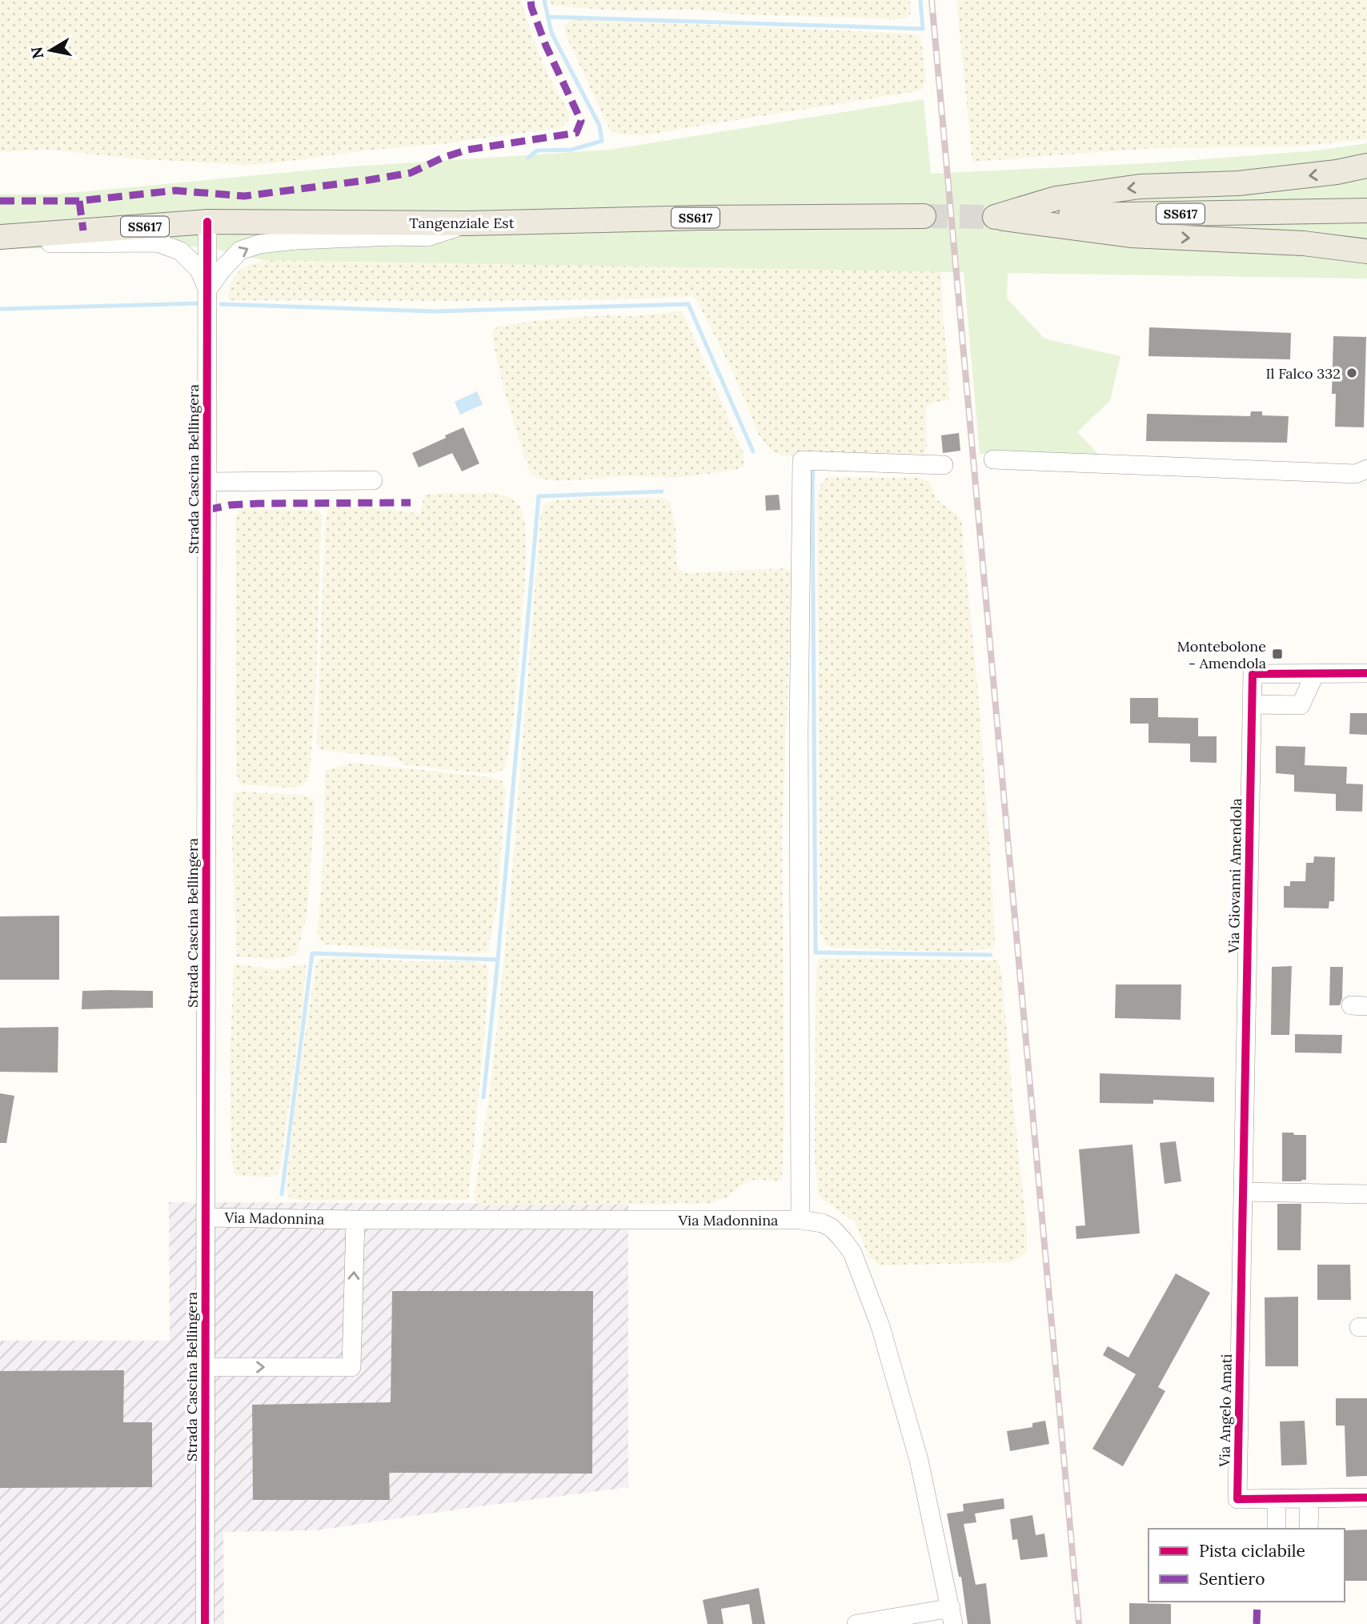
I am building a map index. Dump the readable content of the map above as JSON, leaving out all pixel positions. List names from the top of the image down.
{
  "streets": {
    "main road": ["SS617", "Tangenziale Est"],
    "street": [
      "Strada Cascina Bellingera",
      "Via Giovanni Amendola",
      "Via Madonnina",
      "Via Angelo Amati"
    ]
  },
  "crossings": [
    ["Tangenziale Est", "Strada Cascina Bellingera"],
    ["Strada Cascina Bellingera", "Via Madonnina"],
    ["Via Giovanni Amendola", "Via Angelo Amati"]
  ],
  "places": {
    "other": ["Il Falco 332"],
    "transit": ["Montebolone - Amendola"]
  },
  "legend": ["Pista ciclabile", "Sentiero"],
  "north": "left"
}
